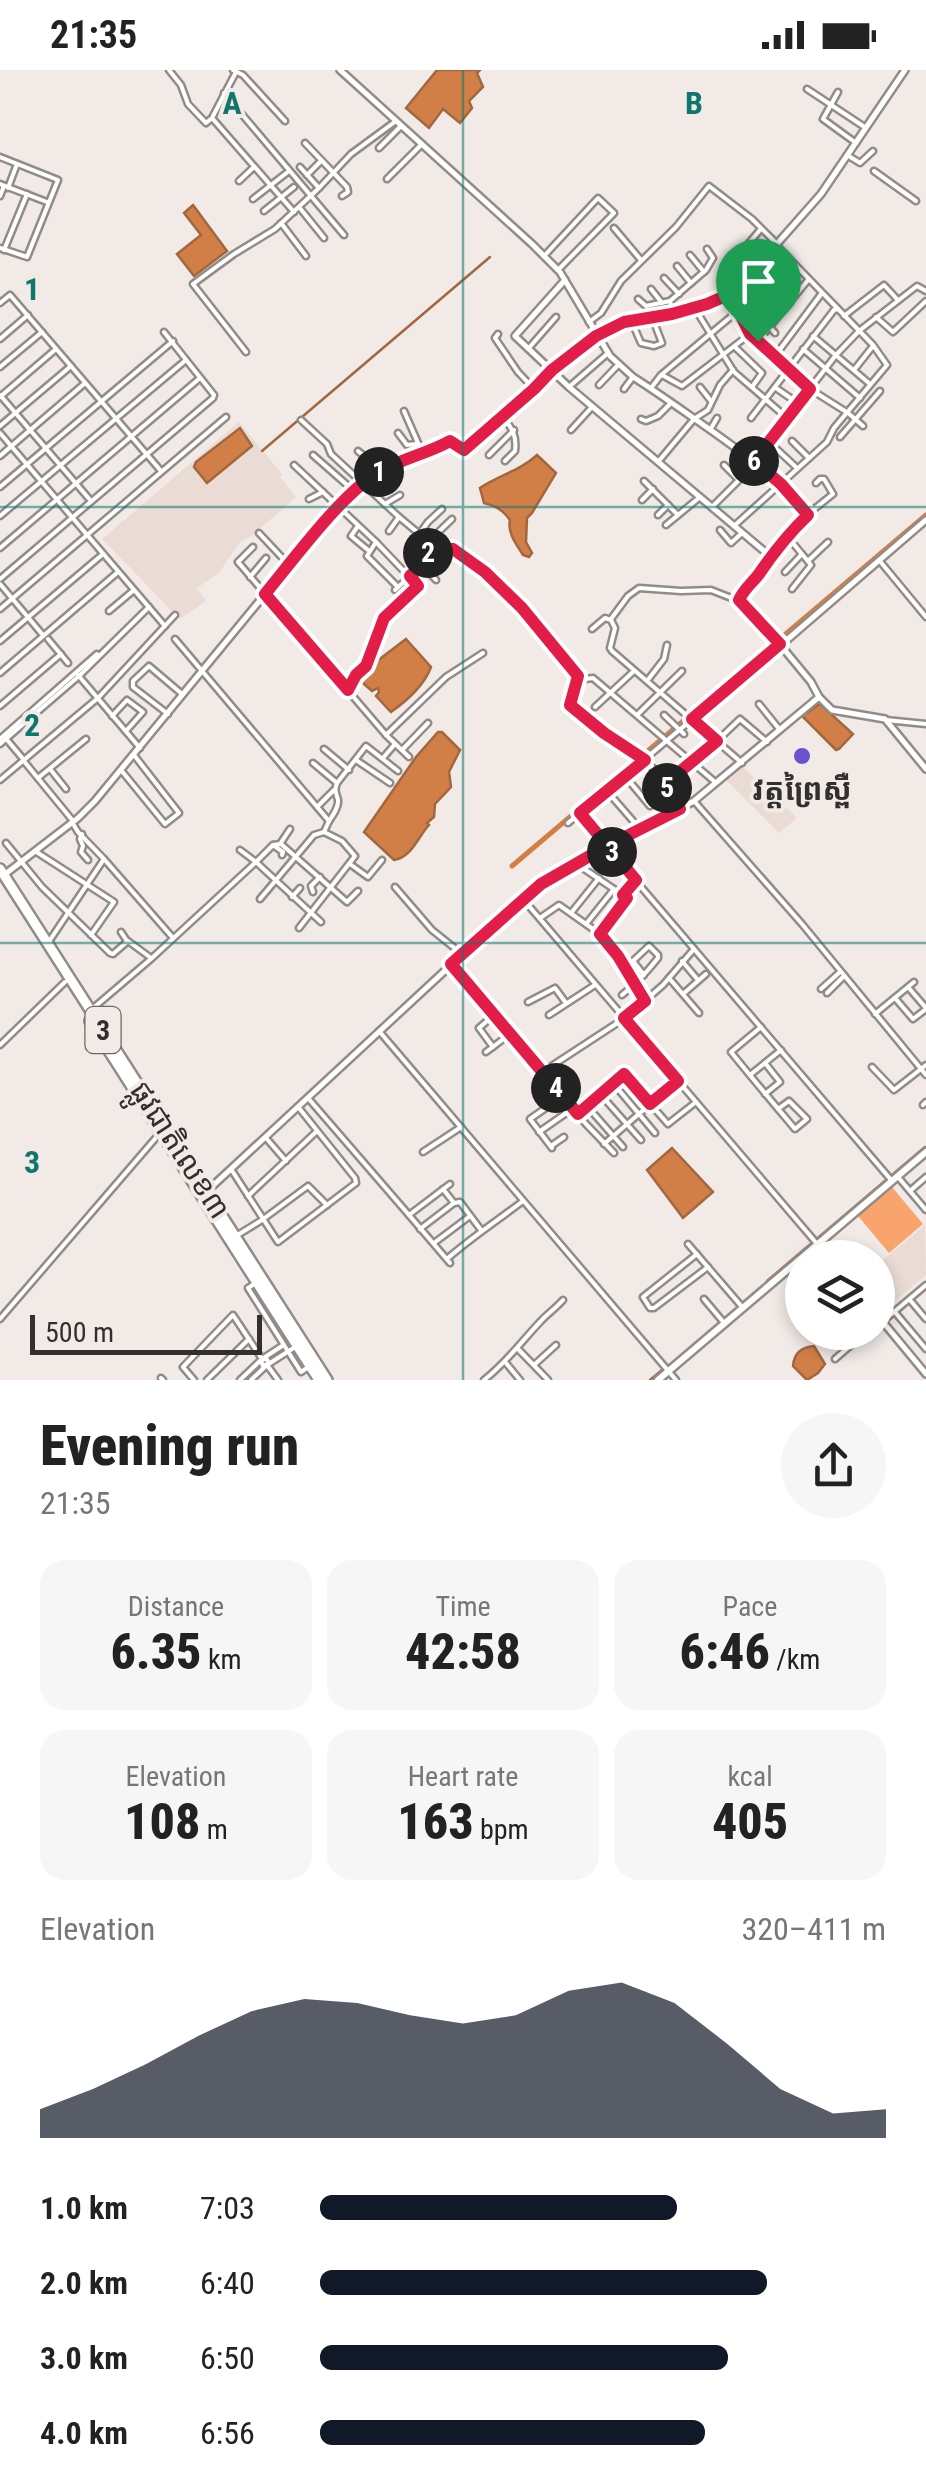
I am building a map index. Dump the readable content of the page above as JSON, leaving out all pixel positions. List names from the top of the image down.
{
  "streets": {
    "highway": ["3", "ផ្លូវជាតិលេខ៣"]
  },
  "places": ["វត្តព្រៃស្ពឺ"],
  "scale_bar": "500 m",
  "page": {
    "status": "21:35",
    "pins": [
      "6",
      "1",
      "2",
      "5",
      "3",
      "4"
    ],
    "scale": "500 m",
    "heading": ["Evening run", "21:35"],
    "stats": [
      ["Distance", "6.35 km"],
      ["Time", "42:58"],
      ["Pace", "6:46 /km"],
      ["Elevation", "108 m"],
      ["Heart rate", "163 bpm"],
      ["kcal", "405"]
    ],
    "chart": ["Elevation", "320–411 m"],
    "list": [
      {
        "name": "1.0 km",
        "note": "7:03"
      },
      {
        "name": "2.0 km",
        "note": "6:40"
      },
      {
        "name": "3.0 km",
        "note": "6:50"
      },
      {
        "name": "4.0 km",
        "note": "6:56"
      }
    ]
  },
  "grid": {
    "columns": ["A", "B"],
    "rows": ["1", "2", "3"]
  }
}
